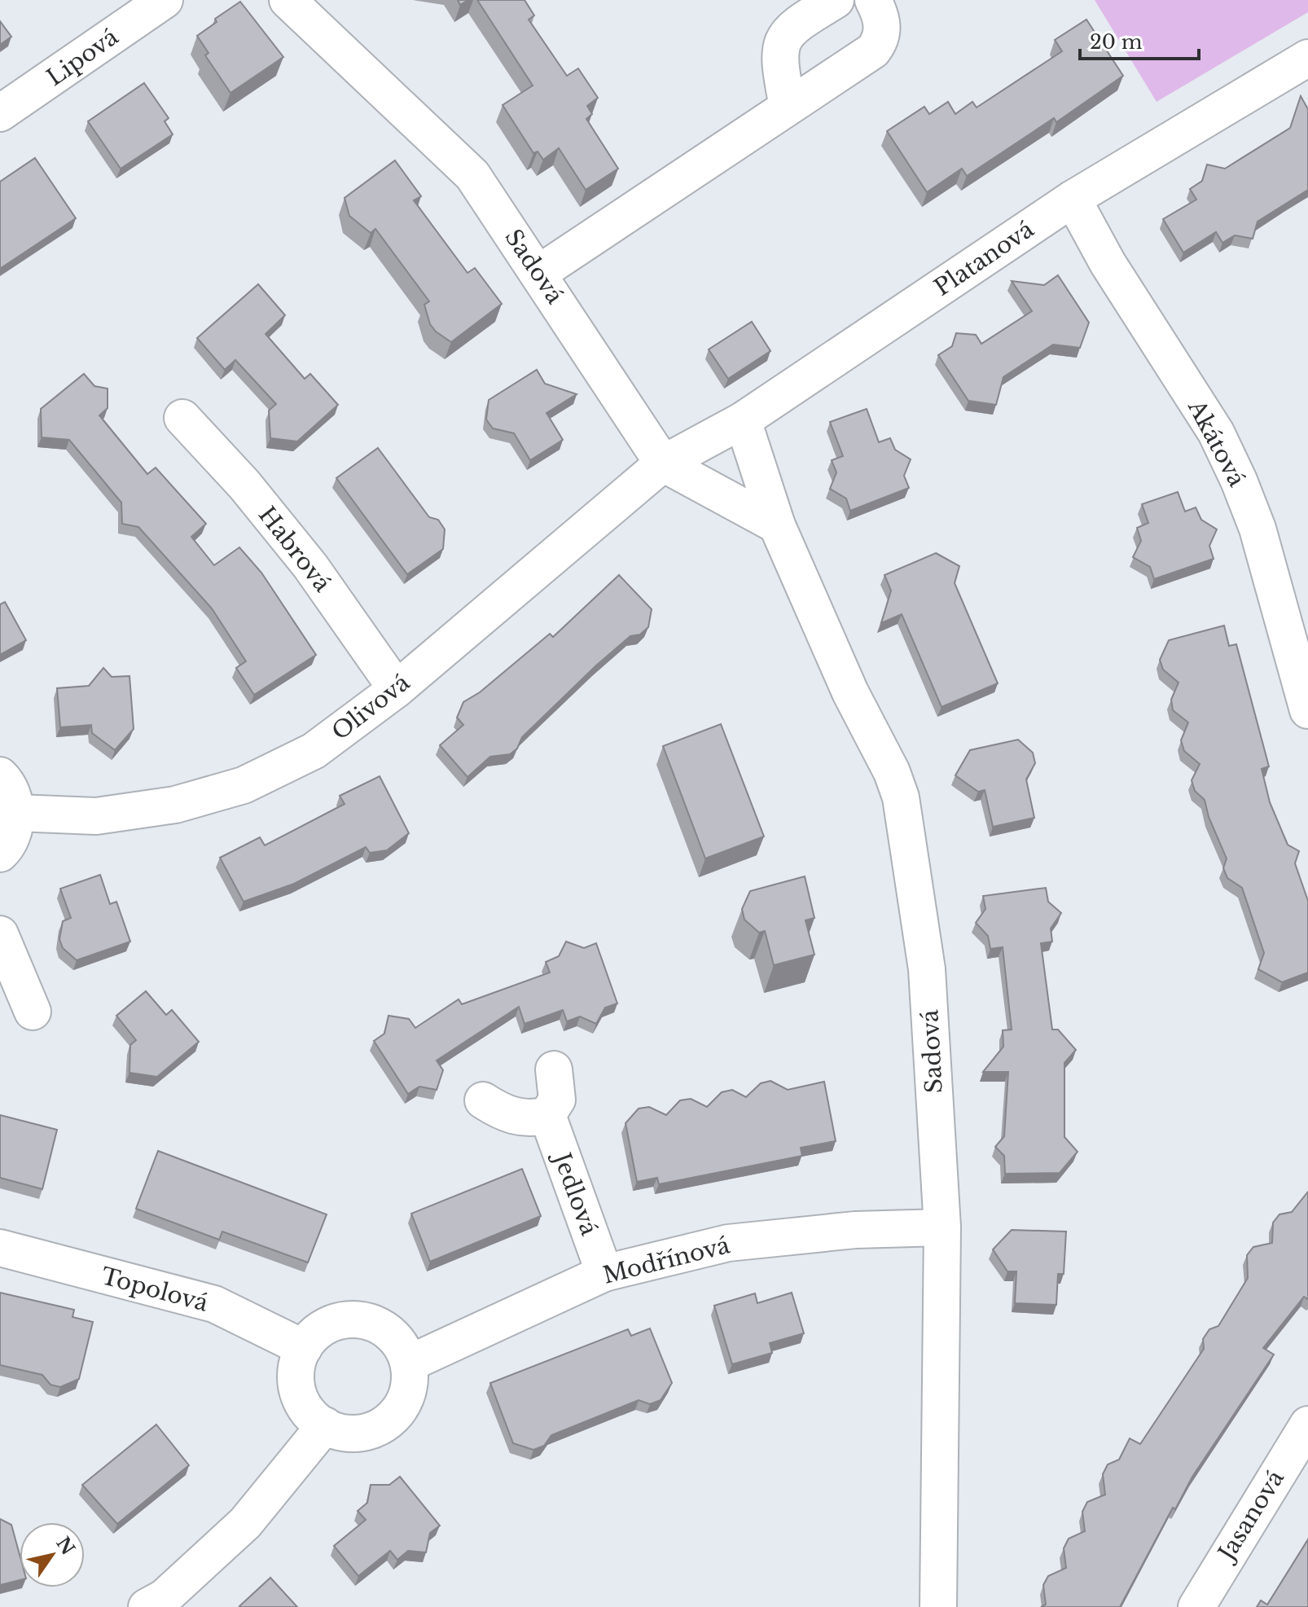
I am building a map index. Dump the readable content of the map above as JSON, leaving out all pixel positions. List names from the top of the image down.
{
  "streets": {
    "street": [
      "Lipová",
      "Platanová",
      "Sadová",
      "Akátová",
      "Habrová",
      "Olivová",
      "Jedlová",
      "Modřínová",
      "Topolová",
      "Jasanová"
    ]
  },
  "crossings": [
    ["Platanová", "Sadová"],
    ["Platanová", "Akátová"],
    ["Platanová", "Olivová"],
    ["Sadová", "Olivová"],
    ["Sadová", "Modřínová"],
    ["Habrová", "Olivová"],
    ["Jedlová", "Modřínová"],
    ["Modřínová", "Topolová"]
  ],
  "scale_bar": "20 m",
  "north": "top right"
}
